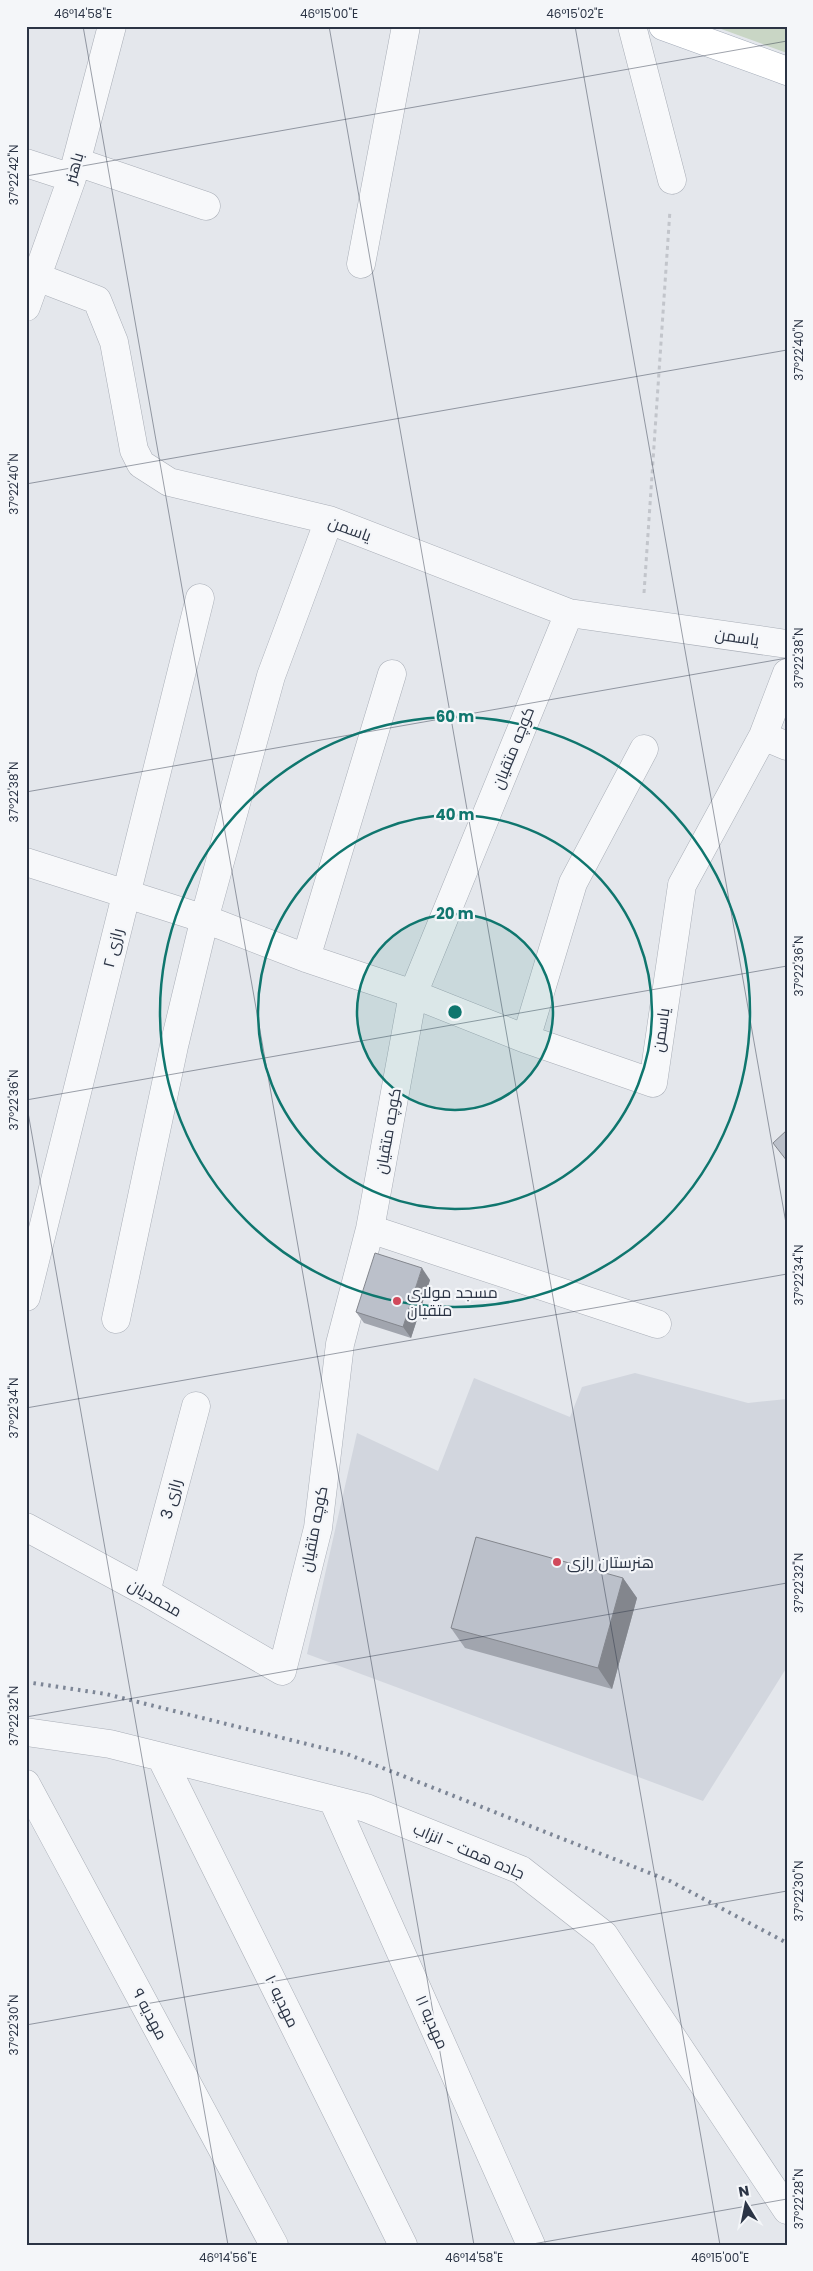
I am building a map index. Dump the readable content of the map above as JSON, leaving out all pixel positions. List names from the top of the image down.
{
  "streets": {
    "street": [
      "باهنر",
      "یاسمن",
      "کوچه متقیان",
      "رازی ۲",
      "رازی 3",
      "محمدیان",
      "جاده همت - انزاب",
      "مهدیه ۱۰",
      "مهدیه ۹",
      "مهدیه ۱۱"
    ]
  },
  "crossings": [
    ["باهنر", "یاسمن"],
    ["یاسمن", "کوچه متقیان"],
    ["کوچه متقیان", "محمدیان"],
    ["رازی 3", "محمدیان"],
    ["جاده همت - انزاب", "مهدیه ۱۰"],
    ["جاده همت - انزاب", "مهدیه ۱۱"]
  ],
  "places": ["مسجد مولای متقیان", "هنرستان رازی"],
  "north": "top",
  "coordinates": [
    "46°14'58\"E",
    "46°15'00\"E",
    "46°15'02\"E",
    "37°22'42\"N",
    "37°22'40\"N",
    "37°22'38\"N",
    "37°22'36\"N",
    "37°22'34\"N",
    "37°22'32\"N",
    "37°22'30\"N",
    "37°22'28\"N",
    "46°14'56\"E"
  ],
  "rings": ["60 m", "40 m", "20 m"]
}
